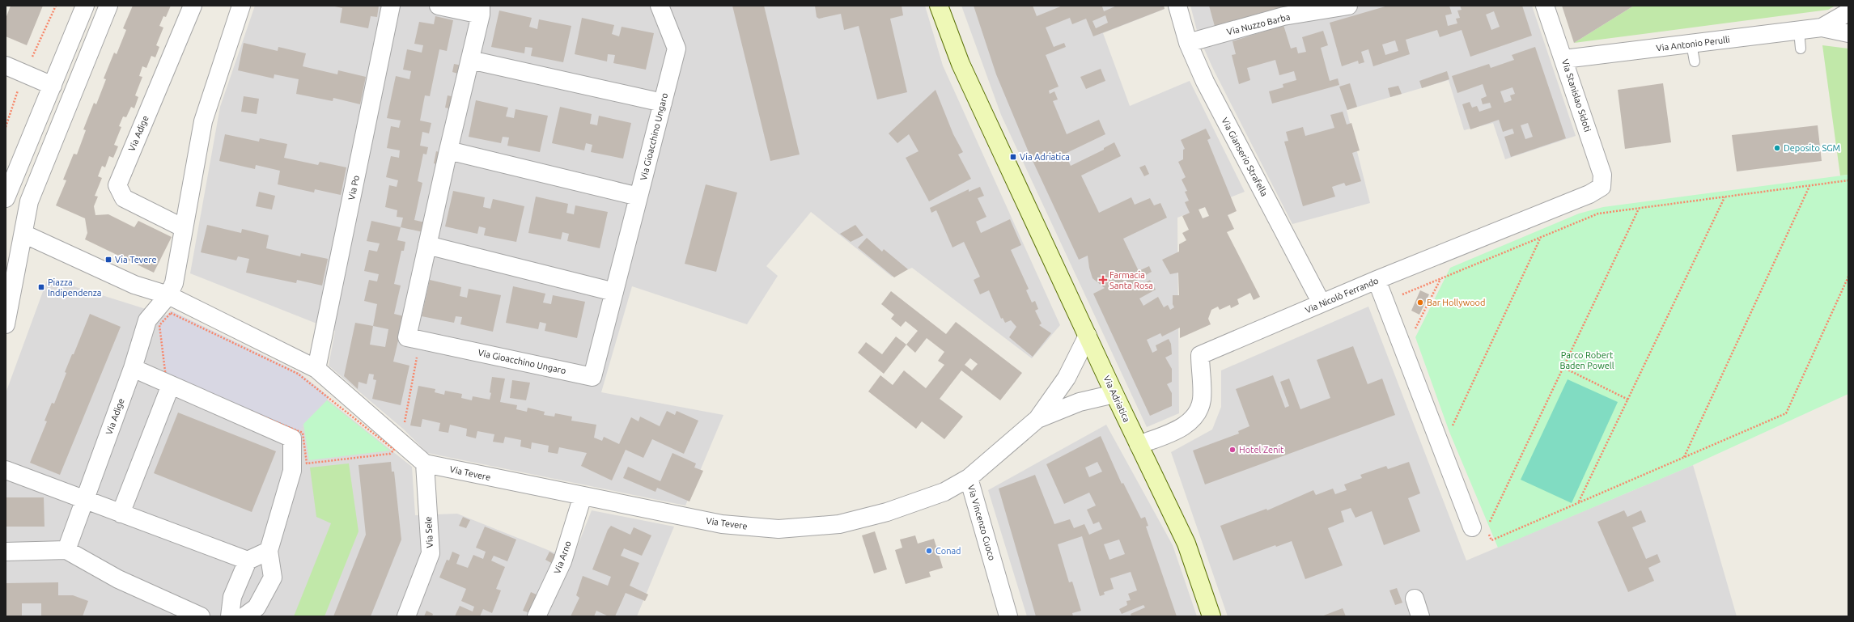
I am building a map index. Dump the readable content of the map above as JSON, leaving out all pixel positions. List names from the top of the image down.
{
  "streets": {
    "street": [
      "Via Nuzzo Barba",
      "Via Antonio Perulli",
      "Via Stanislao Sidoti",
      "Via Adige",
      "Via Gioacchino Ungaro",
      "Via Gianserio Strafella",
      "Via Po",
      "Via Nicolò Ferrando",
      "Via Adriatica",
      "Via Tevere",
      "Via Vincenzo Cuoco",
      "Via Sele",
      "Via Arno"
    ]
  },
  "crossings": [
    ["Via Nuzzo Barba", "Via Gianserio Strafella"],
    ["Via Antonio Perulli", "Via Stanislao Sidoti"],
    ["Via Stanislao Sidoti", "Via Nicolò Ferrando"],
    ["Via Adige", "Via Tevere"],
    ["Via Gianserio Strafella", "Via Nicolò Ferrando"],
    ["Via Po", "Via Tevere"],
    ["Via Nicolò Ferrando", "Via Adriatica"],
    ["Via Adriatica", "Via Vincenzo Cuoco"],
    ["Via Tevere", "Via Vincenzo Cuoco"],
    ["Via Tevere", "Via Sele"],
    ["Via Tevere", "Via Arno"]
  ],
  "parks": ["Parco Robert Baden Powell"],
  "places": {
    "other": [
      "Deposito SGM",
      "Bar Hollywood",
      "Hotel Zenit",
      "Conad"
    ],
    "transit": ["Via Adriatica", "Via Tevere", "Piazza Indipendenza"],
    "health": ["Farmacia Santa Rosa"]
  }
}
